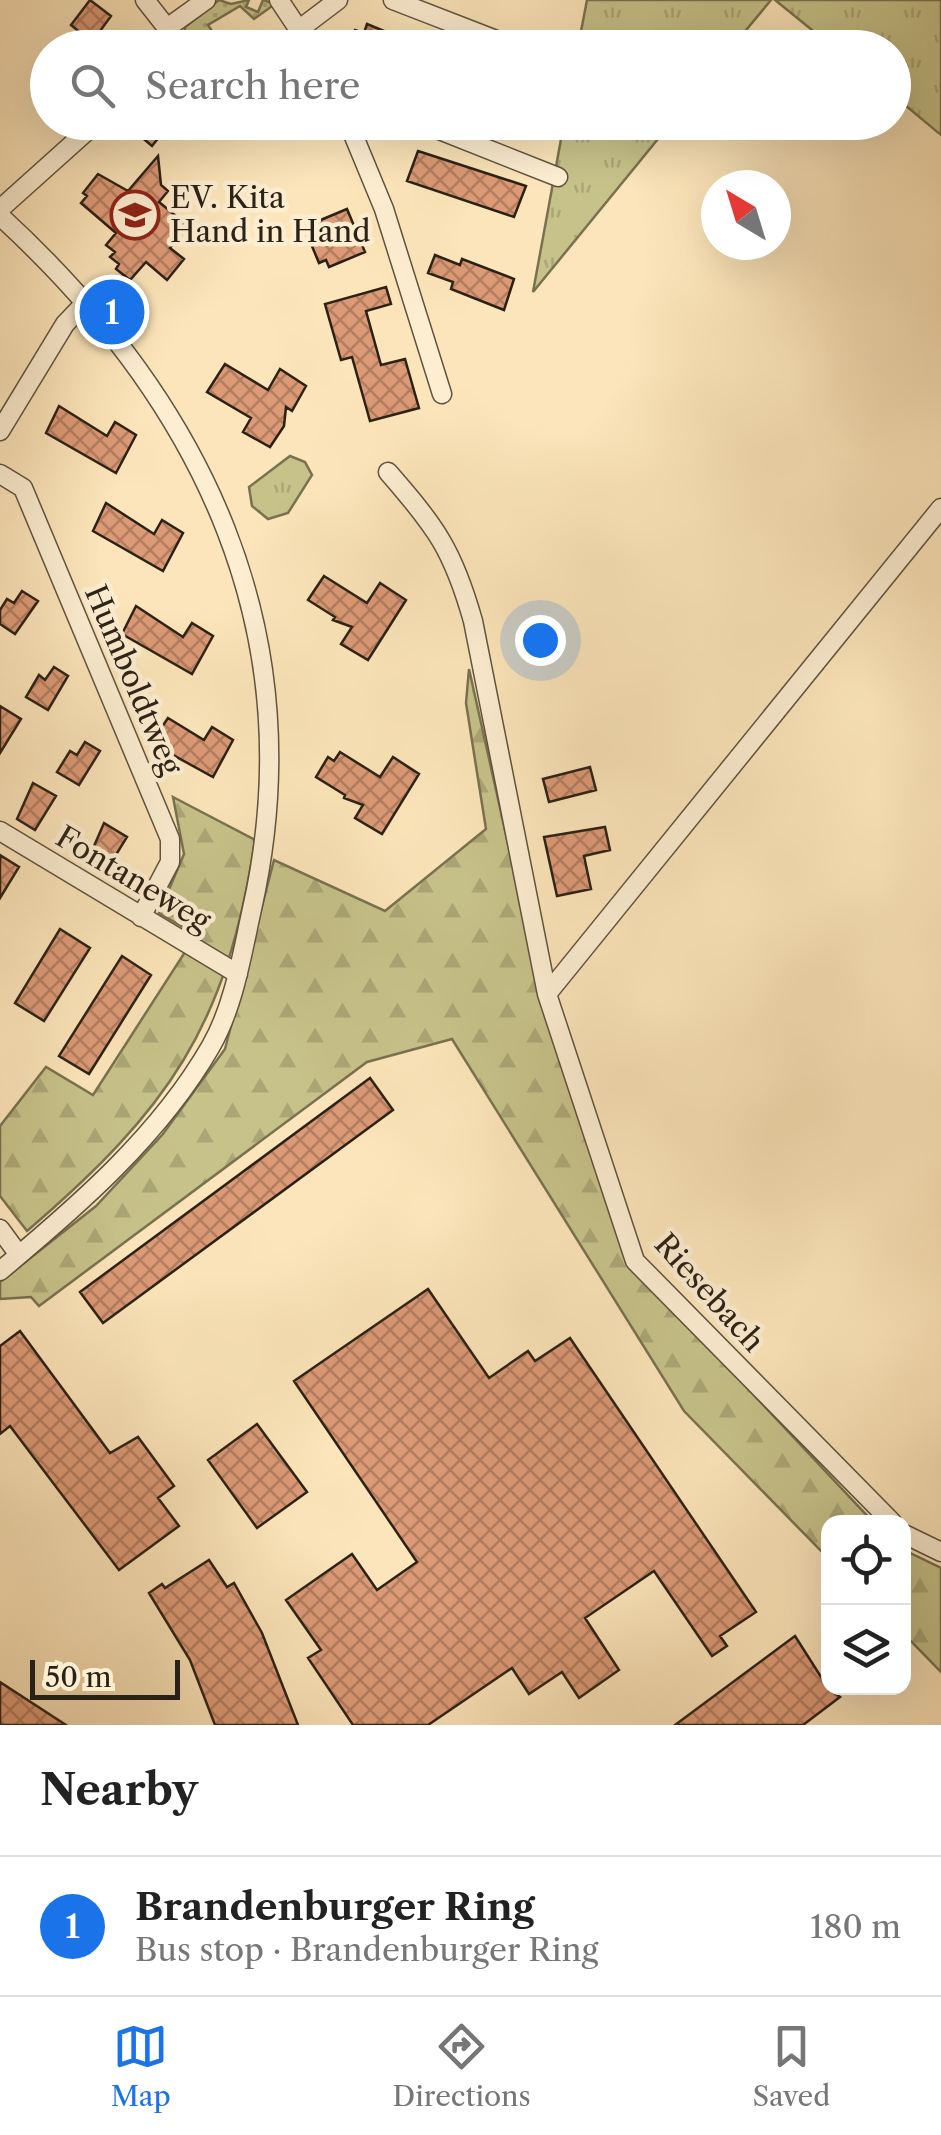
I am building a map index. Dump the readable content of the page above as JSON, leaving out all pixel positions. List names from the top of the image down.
{
  "streets": {
    "street": ["Humboldtweg", "Fontaneweg", "Riesebach"]
  },
  "crossings": [
    ["Humboldtweg", "Fontaneweg"]
  ],
  "places": {
    "school or university": ["EV. Kita Hand in Hand"]
  },
  "scale_bar": "50 m",
  "north": "top left",
  "page": {
    "search": "Search here",
    "pins": "1",
    "scale": "50 m",
    "heading": "Nearby",
    "list": [
      {
        "mark": "1",
        "name": "Brandenburger Ring",
        "note": "Bus stop · Brandenburger Ring",
        "value": "180 m"
      }
    ],
    "nav": ["Map", "Directions", "Saved"]
  }
}
